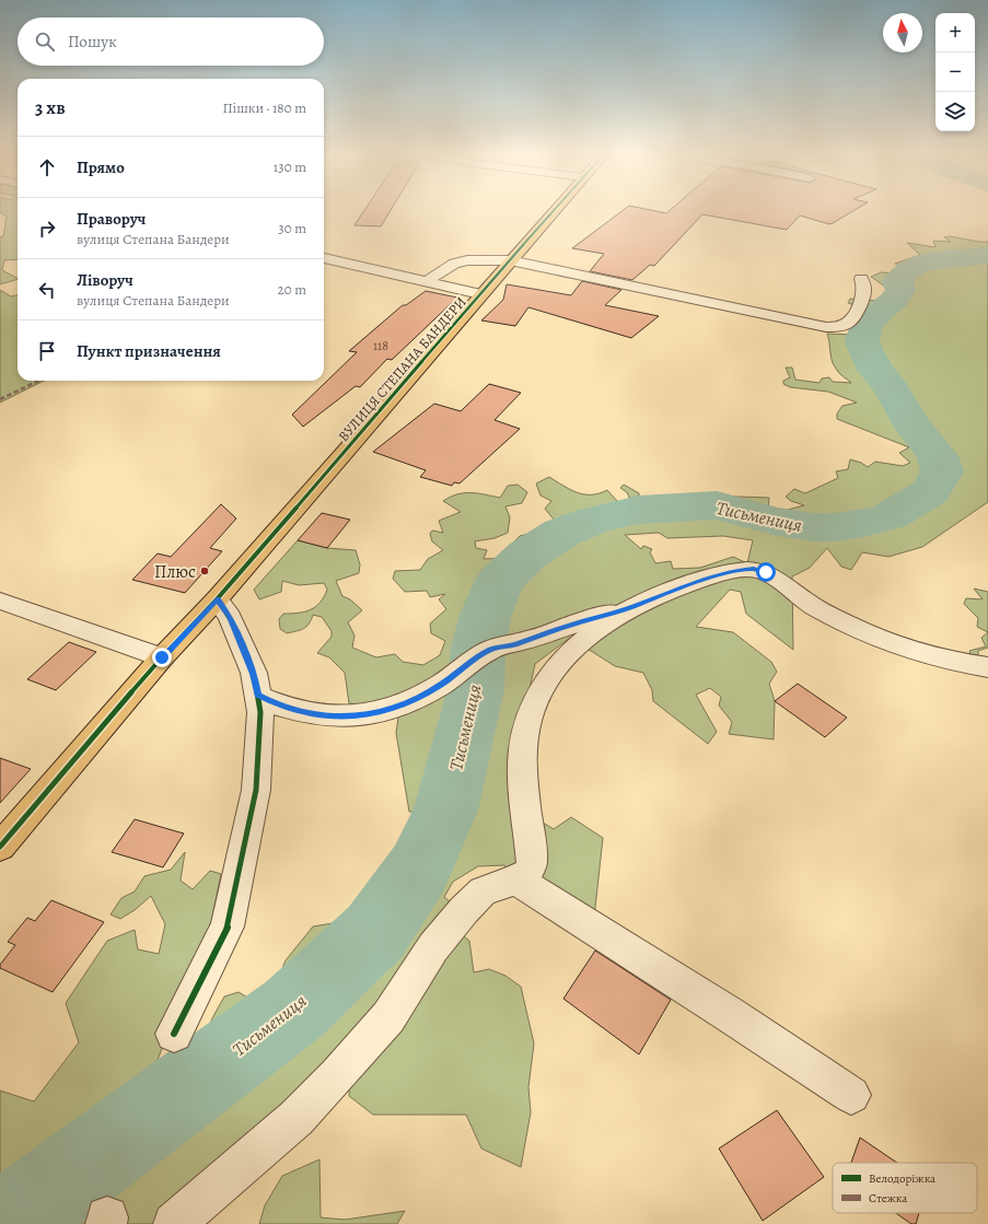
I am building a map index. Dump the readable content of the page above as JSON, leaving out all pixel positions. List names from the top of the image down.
{
  "streets": {
    "main road": ["ВУЛИЦЯ СТЕПАНА БАНДЕРИ"]
  },
  "water": ["Тисьмениця"],
  "places": ["Плюс"],
  "house_numbers": ["118"],
  "legend": ["Велодоріжка", "Стежка"],
  "north": "top",
  "page": {
    "map_buttons": ["+", "−"],
    "search": "Пошук",
    "heading": ["3 хв", "Пішки · 180 m"],
    "list": [
      ["Прямо", "130 m"],
      ["Праворуч", "вулиця Степана Бандери", "30 m"],
      ["Ліворуч", "вулиця Степана Бандери", "20 m"],
      "Пункт призначення"
    ]
  }
}
